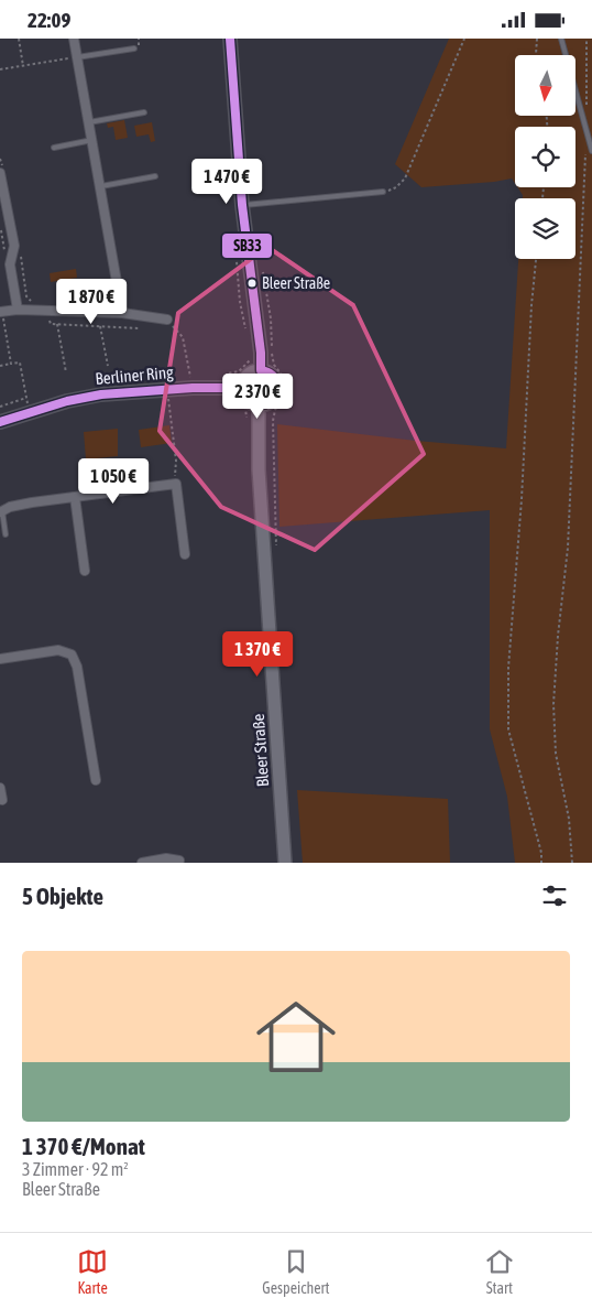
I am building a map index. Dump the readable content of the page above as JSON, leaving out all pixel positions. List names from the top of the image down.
{
  "streets": {
    "street": ["Berliner Ring", "Bleer Straße"]
  },
  "crossings": [
    ["Berliner Ring", "Bleer Straße"]
  ],
  "places": ["Bleer Straße"],
  "lines": ["transit line SB33"],
  "north": "bottom",
  "page": {
    "status": "22:09",
    "price": [
      "1 470 €",
      "1 870 €",
      "2 370 €",
      "1 050 €",
      "1 370 €"
    ],
    "heading": "5 Objekte",
    "list": [
      {
        "name": "1 370 €/Monat",
        "note": "3 Zimmer · 92 m² · Bleer Straße"
      }
    ],
    "tabs": ["Karte", "Gespeichert", "Start"]
  }
}
